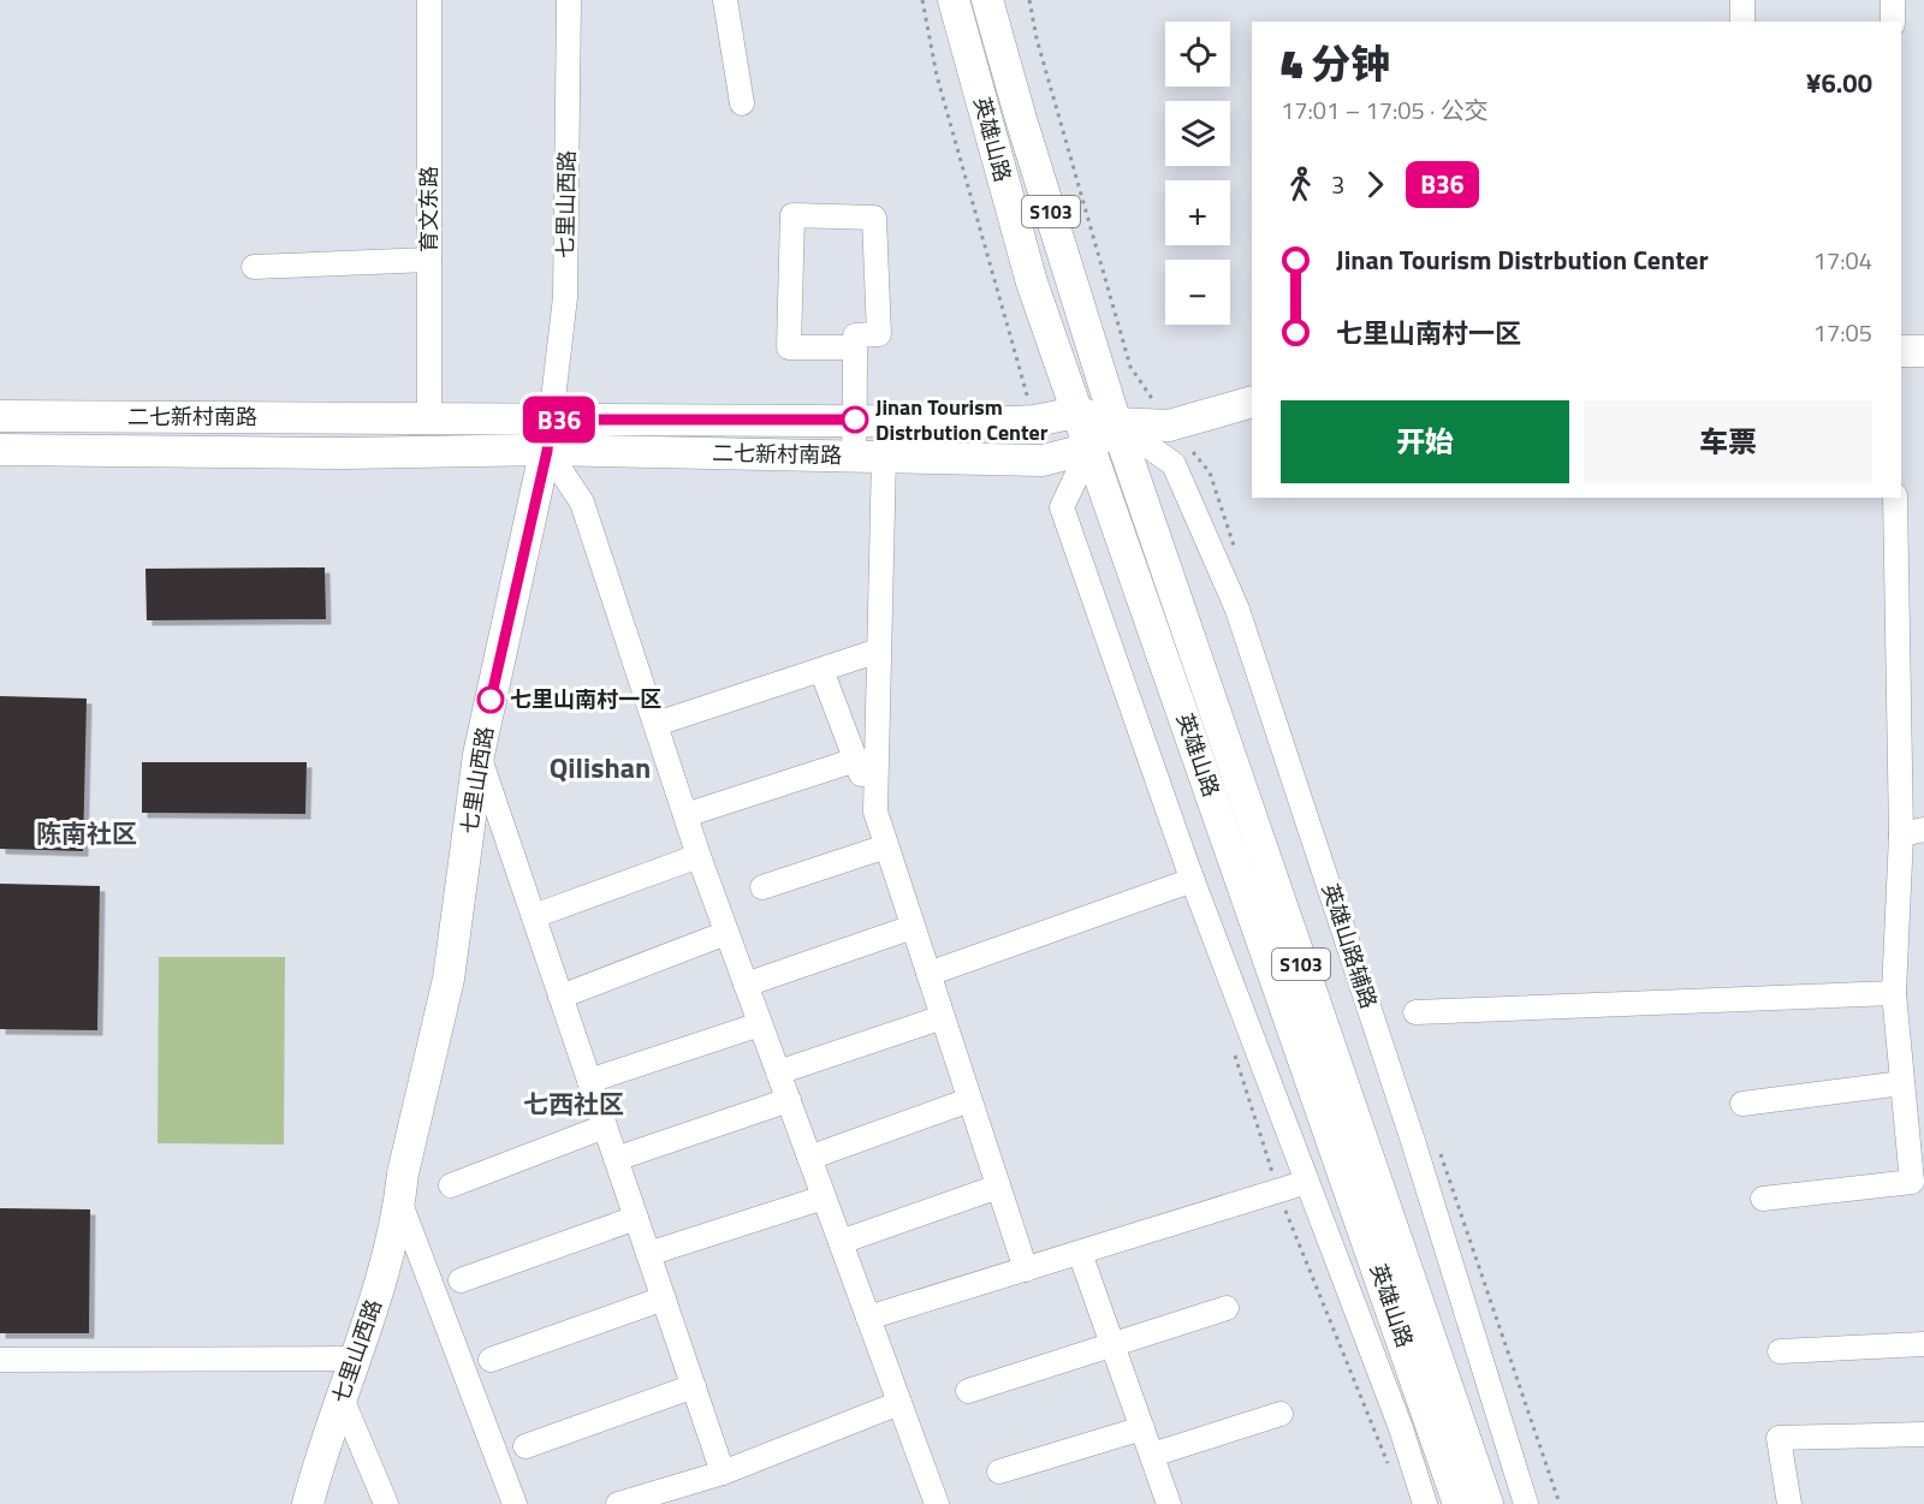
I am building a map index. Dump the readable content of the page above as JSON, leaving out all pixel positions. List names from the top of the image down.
{
  "streets": {
    "main road": [
      "英雄山路",
      "七里山西路",
      "S103",
      "二七新村南路"
    ],
    "street": ["育文东路", "英雄山路辅路"]
  },
  "crossings": [
    ["英雄山路", "二七新村南路"],
    ["英雄山路", "英雄山路辅路"],
    ["七里山西路", "二七新村南路"],
    ["育文东路", "二七新村南路"],
    ["二七新村南路", "英雄山路辅路"]
  ],
  "districts": ["Qilishan", "陈南社区", "七西社区"],
  "places": ["Jinan Tourism Distrbution Center", "七里山南村一区"],
  "lines": ["bus line B36"],
  "page": {
    "on_map": "B36",
    "map_buttons": ["+", "−"],
    "heading": ["4 分钟", "17:01 – 17:05 · 公交", "¥6.00"],
    "legs": ["3", "B36"],
    "list": [
      {
        "name": "Jinan Tourism Distrbution Center",
        "value": "17:04"
      },
      {
        "name": "七里山南村一区",
        "value": "17:05"
      }
    ],
    "buttons": ["开始", "车票"]
  }
}
